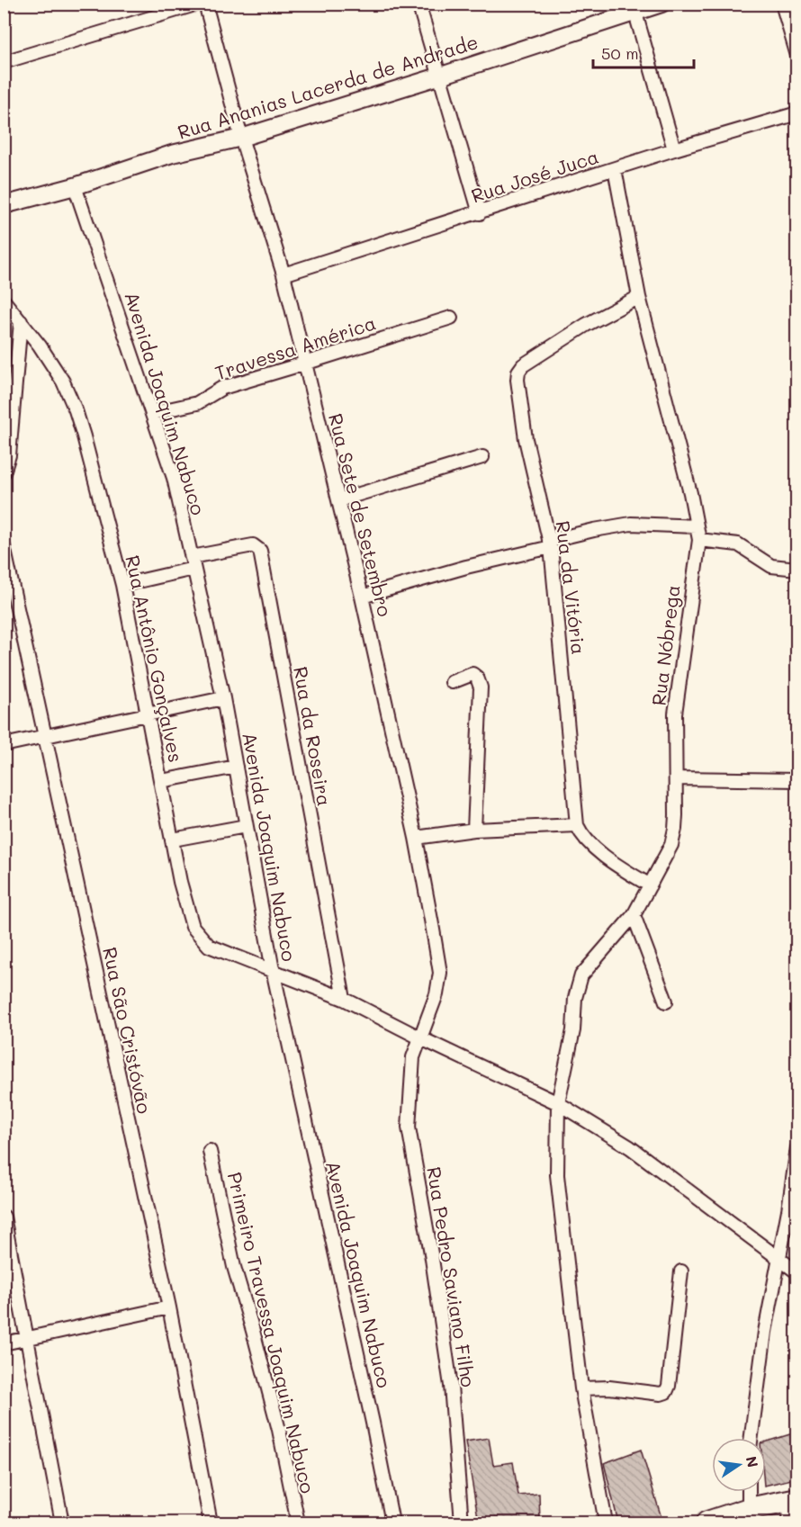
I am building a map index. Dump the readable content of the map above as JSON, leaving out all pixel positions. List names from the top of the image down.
{
  "streets": {
    "street": [
      "Rua Ananias Lacerda de Andrade",
      "Rua José Juca",
      "Travessa América",
      "Avenida Joaquim Nabuco",
      "Rua Sete de Setembro",
      "Rua da Vitória",
      "Rua Nóbrega",
      "Rua Antônio Gonçalves",
      "Rua da Roseira",
      "Rua São Cristóvão",
      "Rua Pedro Saviano Filho",
      "Primeiro Travessa Joaquim Nabuco"
    ]
  },
  "crossings": [
    ["Rua Ananias Lacerda de Andrade", "Avenida Joaquim Nabuco"],
    ["Rua Ananias Lacerda de Andrade", "Rua Sete de Setembro"],
    ["Rua José Juca", "Rua Sete de Setembro"],
    ["Rua José Juca", "Rua Nóbrega"],
    ["Travessa América", "Avenida Joaquim Nabuco"],
    ["Travessa América", "Rua Sete de Setembro"],
    ["Avenida Joaquim Nabuco", "Rua Antônio Gonçalves"],
    ["Avenida Joaquim Nabuco", "Rua da Roseira"],
    ["Rua Sete de Setembro", "Rua Antônio Gonçalves"],
    ["Rua Sete de Setembro", "Rua Pedro Saviano Filho"],
    ["Rua da Vitória", "Rua Nóbrega"],
    ["Rua Nóbrega", "Rua Antônio Gonçalves"],
    ["Rua Antônio Gonçalves", "Rua da Roseira"],
    ["Rua Antônio Gonçalves", "Rua Pedro Saviano Filho"]
  ],
  "scale_bar": "50 m",
  "north": "right"
}
